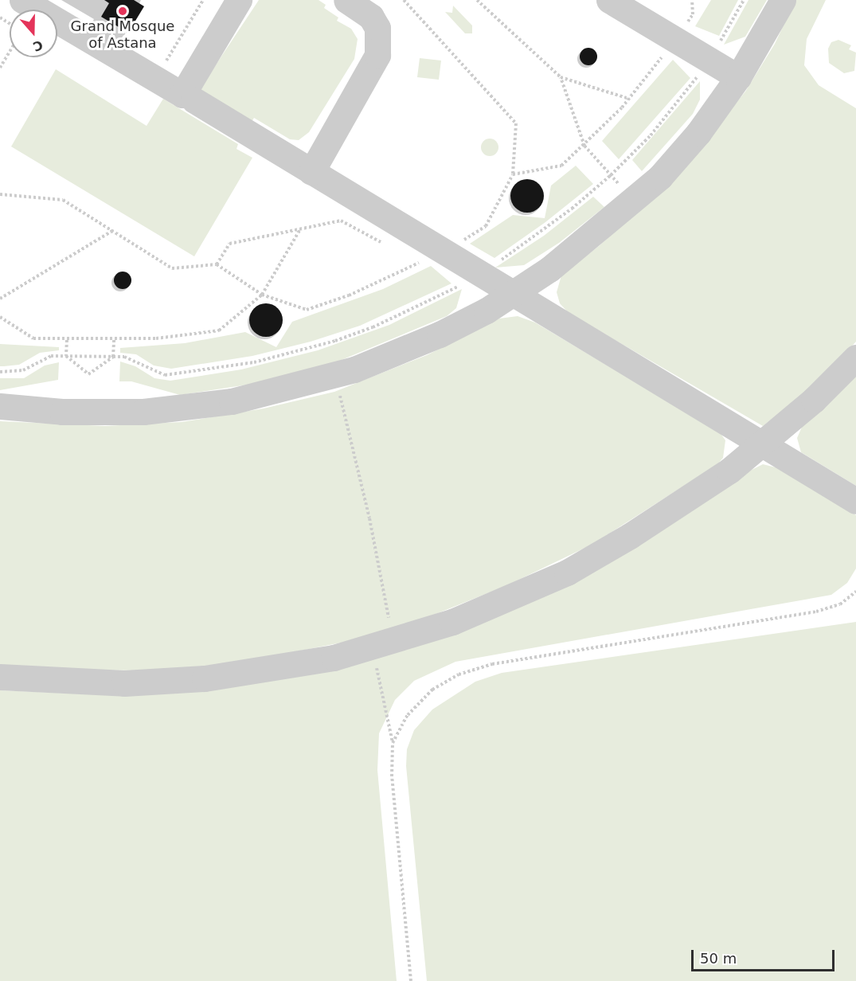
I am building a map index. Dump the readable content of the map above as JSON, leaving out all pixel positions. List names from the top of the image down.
{
  "places": ["Grand Mosque of Astana"],
  "scale_bar": "50 m",
  "north": "bottom"
}
